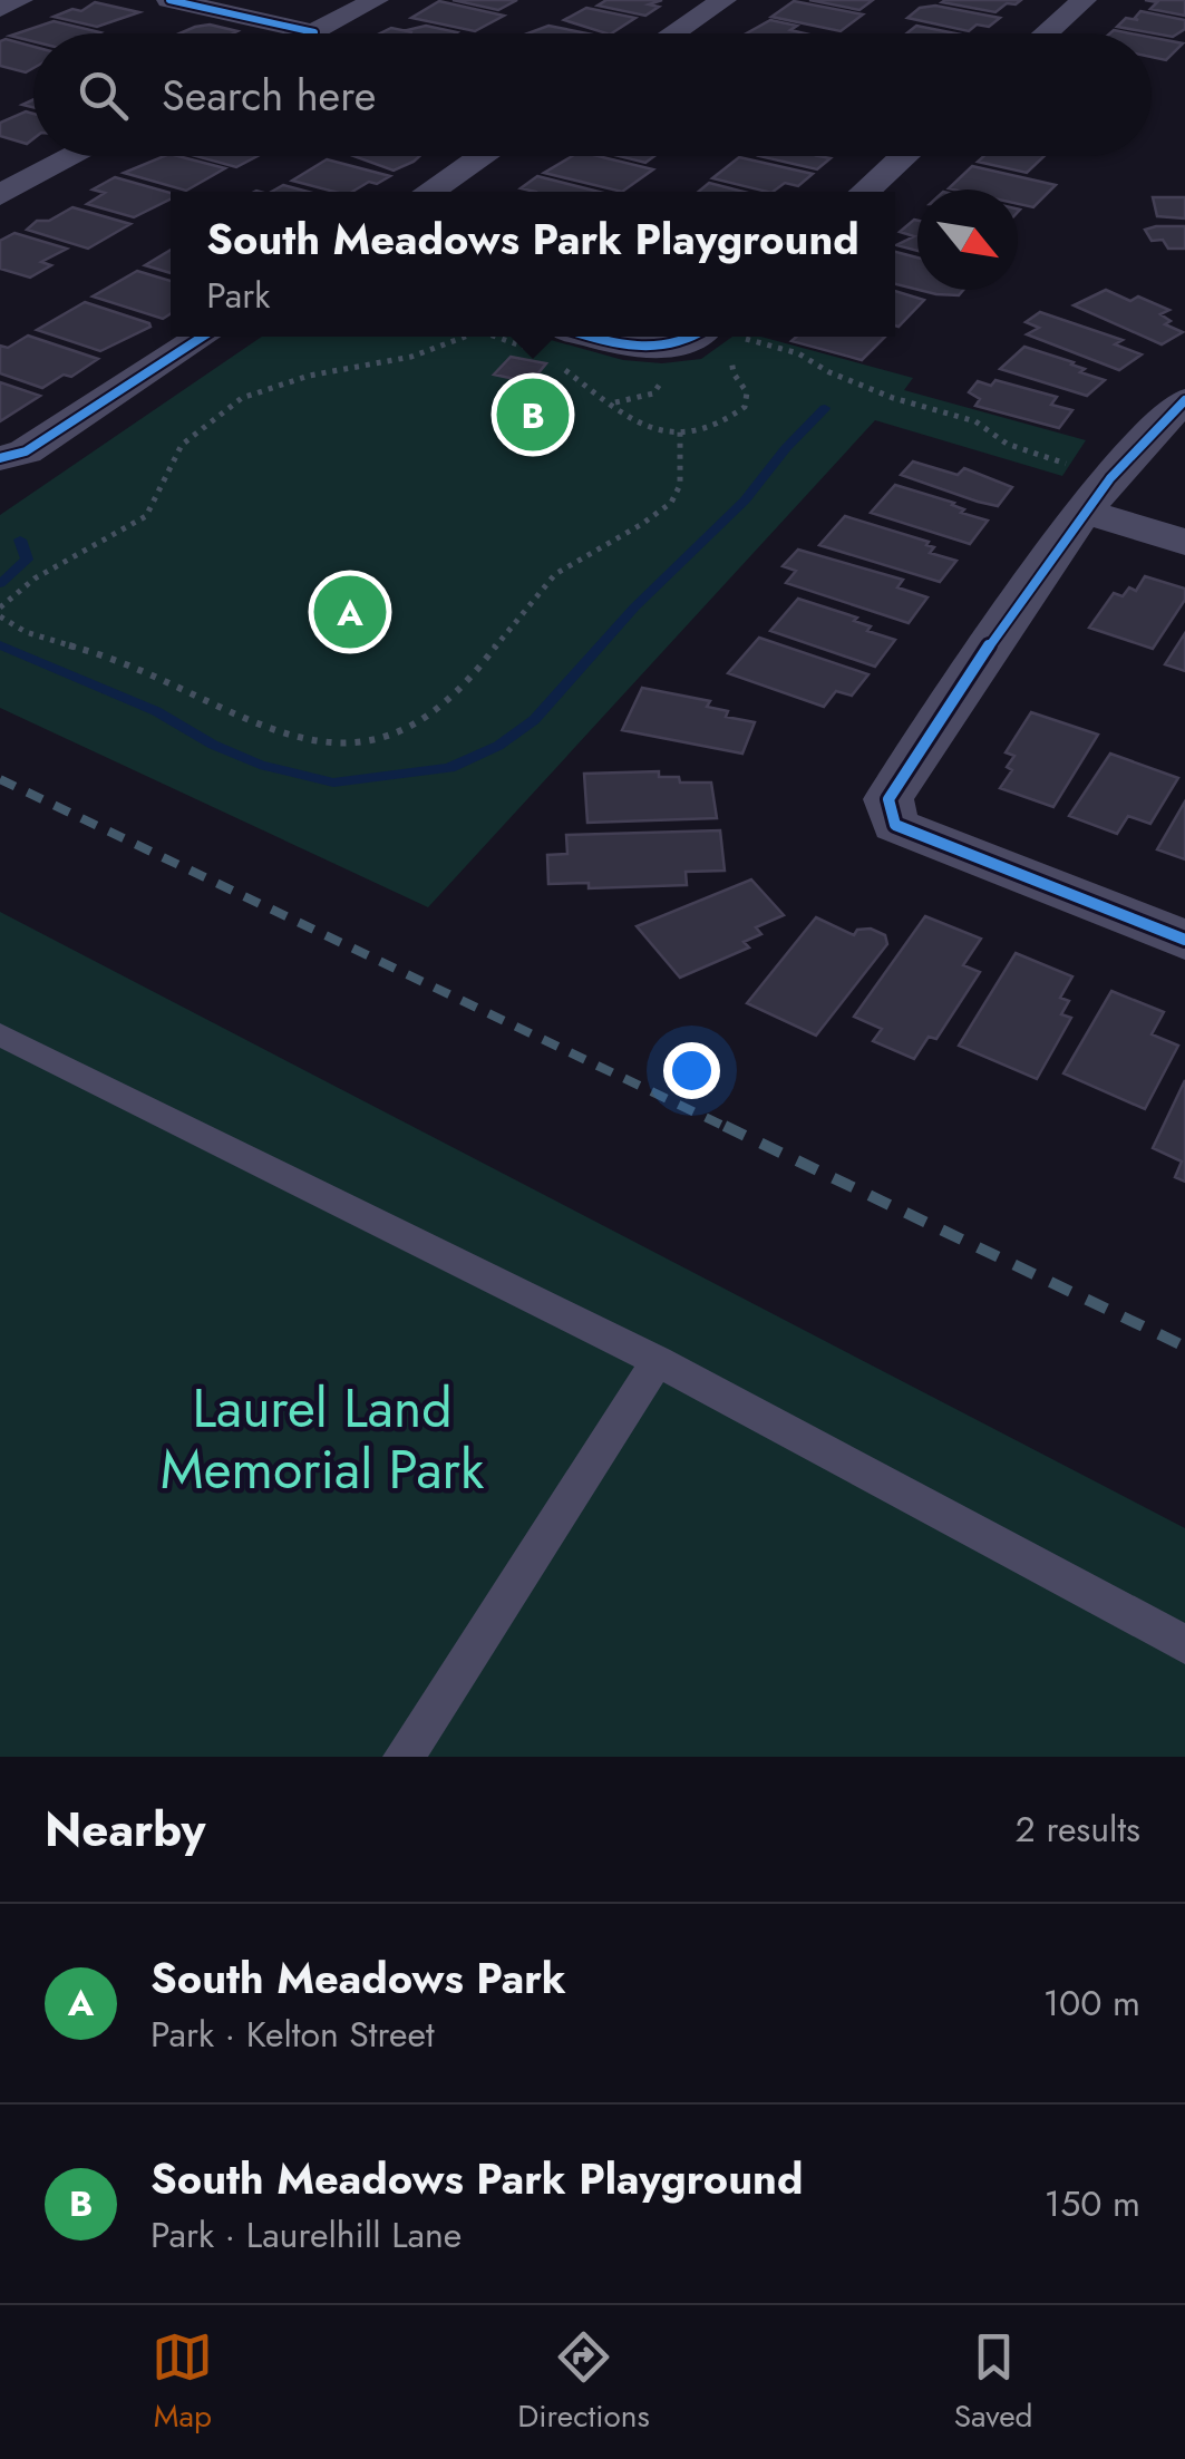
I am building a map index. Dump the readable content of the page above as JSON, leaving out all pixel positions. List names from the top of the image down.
{
  "parks": ["Laurel Land Memorial Park"],
  "north": "bottom right",
  "page": {
    "search": "Search here",
    "popup": ["South Meadows Park Playground", "Park"],
    "pins": ["B", "A"],
    "heading": ["Nearby", "2 results"],
    "list": [
      {
        "mark": "A",
        "name": "South Meadows Park",
        "note": "Park · Kelton Street",
        "value": "100 m"
      },
      {
        "mark": "B",
        "name": "South Meadows Park Playground",
        "note": "Park · Laurelhill Lane",
        "value": "150 m"
      }
    ],
    "nav": ["Map", "Directions", "Saved"]
  }
}
